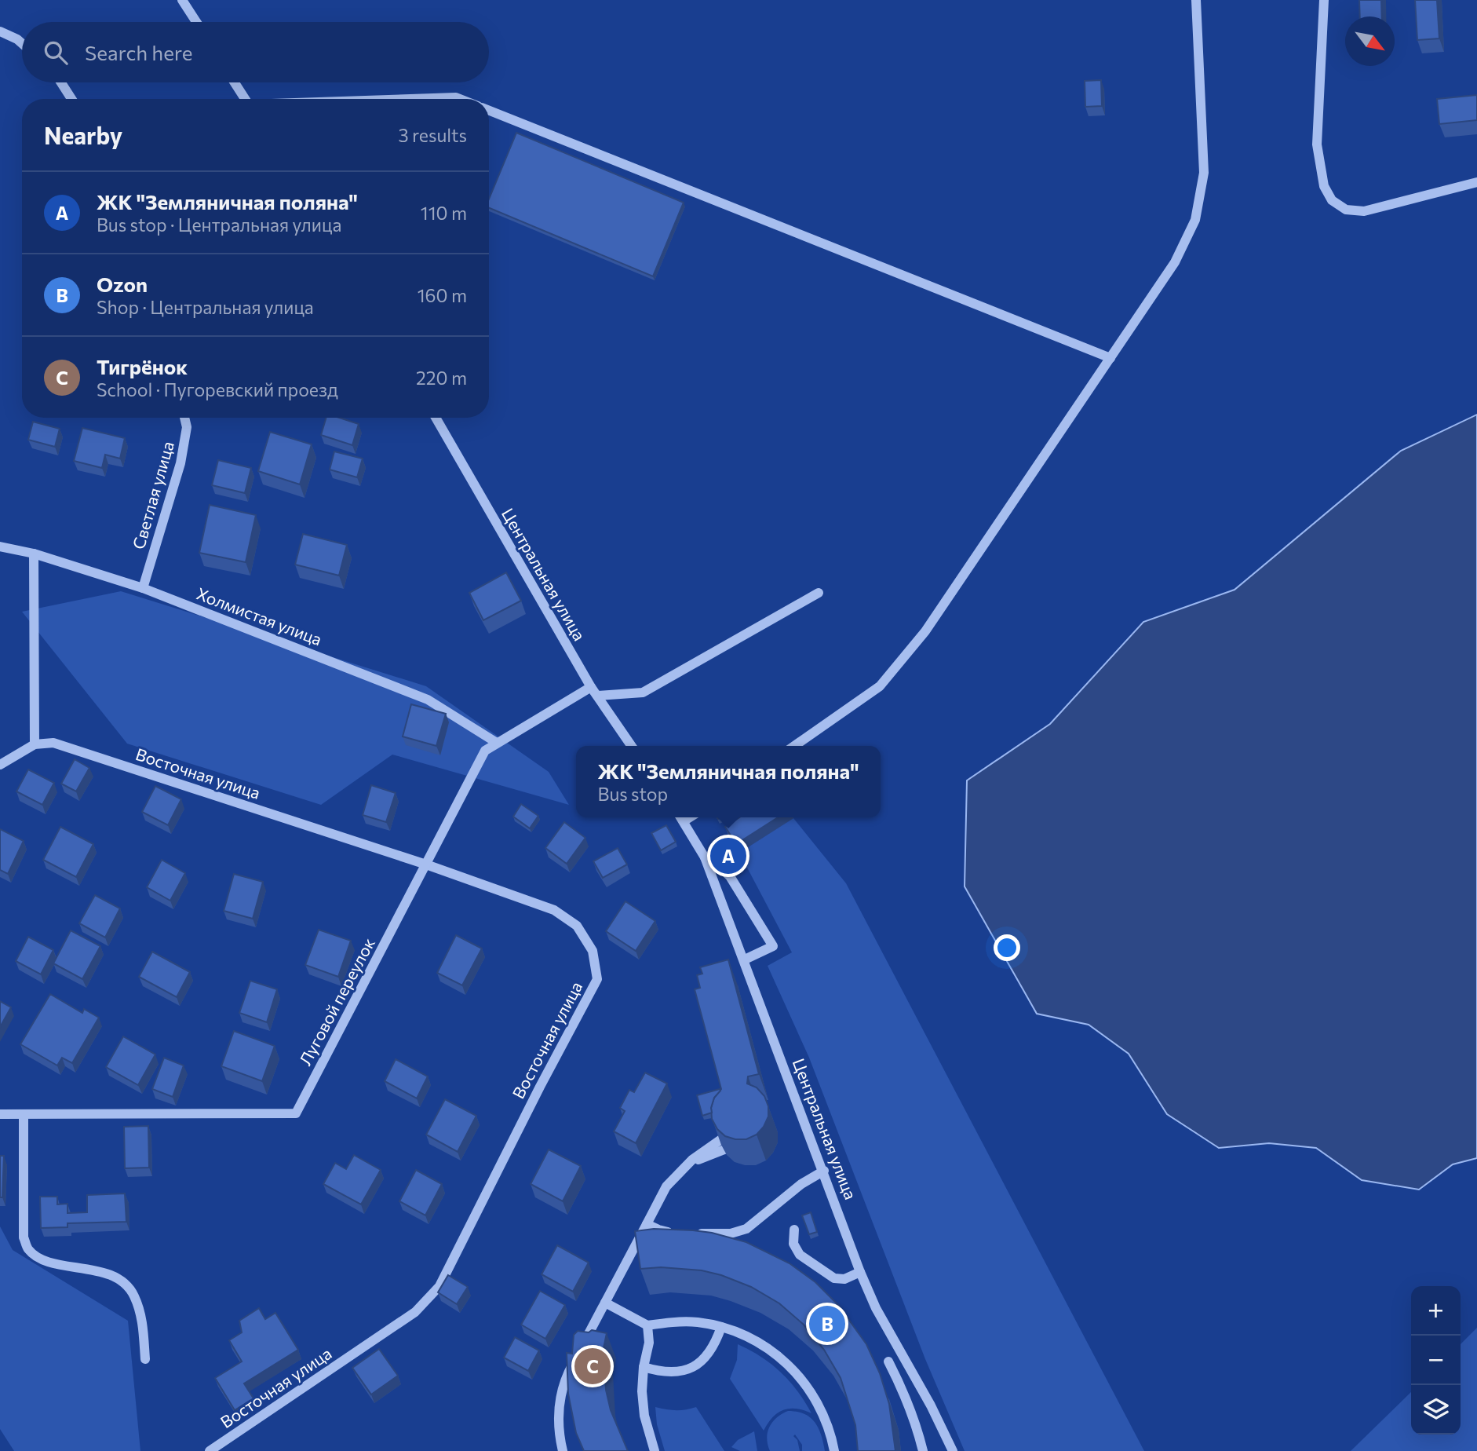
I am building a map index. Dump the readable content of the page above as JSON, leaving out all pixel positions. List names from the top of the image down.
{
  "streets": {
    "street": [
      "Светлая улица",
      "Центральная улица",
      "Холмистая улица",
      "Восточная улица",
      "Луговой переулок"
    ]
  },
  "crossings": [
    ["Светлая улица", "Холмистая улица"],
    ["Центральная улица", "Луговой переулок"],
    ["Холмистая улица", "Луговой переулок"],
    ["Восточная улица", "Луговой переулок"]
  ],
  "north": "bottom right",
  "page": {
    "search": "Search here",
    "heading": ["Nearby", "3 results"],
    "list": [
      {
        "mark": "A",
        "name": "ЖК \"Земляничная поляна\"",
        "note": "Bus stop · Центральная улица",
        "value": "110 m"
      },
      {
        "mark": "B",
        "name": "Ozon",
        "note": "Shop · Центральная улица",
        "value": "160 m"
      },
      {
        "mark": "C",
        "name": "Тигрёнок",
        "note": "School · Пугоревский проезд",
        "value": "220 m"
      }
    ],
    "popup": ["ЖК \"Земляничная поляна\"", "Bus stop"],
    "pins": ["A", "B", "C"],
    "map_buttons": ["+", "−"]
  }
}
